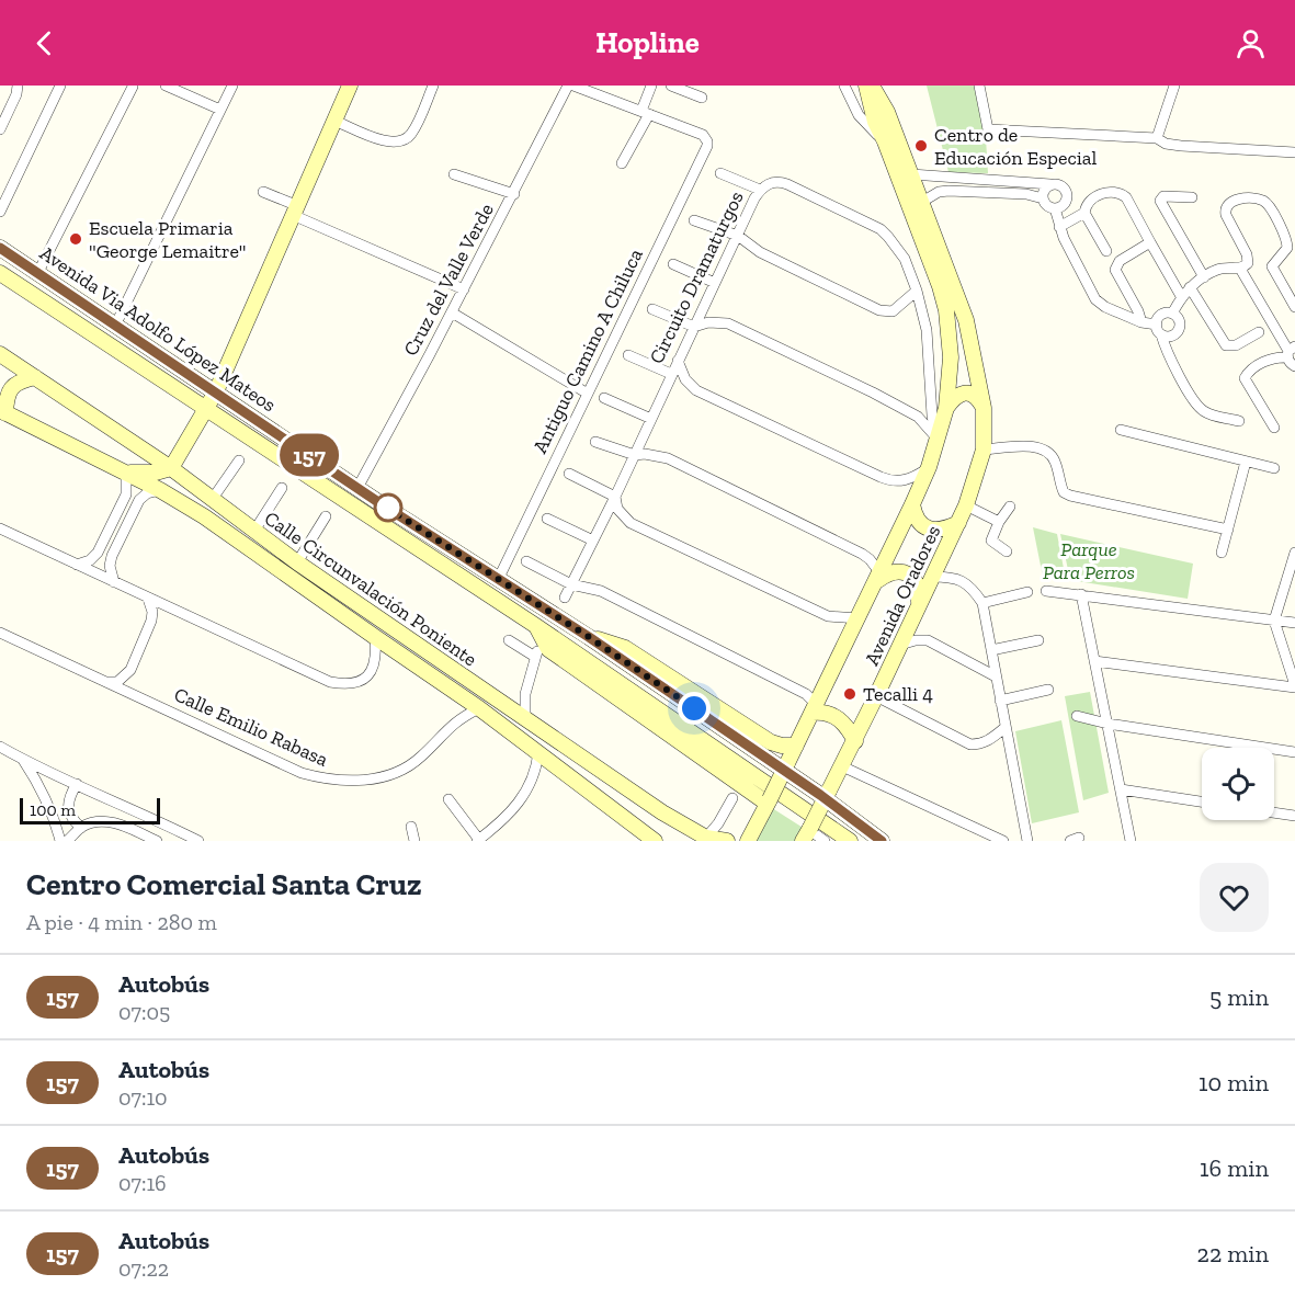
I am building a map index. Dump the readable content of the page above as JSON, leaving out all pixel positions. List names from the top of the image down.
{
  "streets": {
    "main road": [
      "Circuito Dramaturgos",
      "Avenida Via Adolfo López Mateos",
      "Calle Circunvalación Poniente",
      "Avenida Oradores"
    ],
    "street": ["Cruz del Valle Verde", "Antiguo Camino A Chiluca", "Calle Emilio Rabasa"]
  },
  "crossings": [
    ["Circuito Dramaturgos", "Calle Circunvalación Poniente"],
    ["Cruz del Valle Verde", "Avenida Via Adolfo López Mateos"],
    ["Avenida Via Adolfo López Mateos", "Antiguo Camino A Chiluca"],
    ["Calle Circunvalación Poniente", "Calle Emilio Rabasa"]
  ],
  "parks": ["Parque Para Perros"],
  "places": ["Centro de Educación Especial", "Escuela Primaria \"George Lemaitre\"", "Tecalli 4"],
  "lines": ["bus line 157"],
  "scale_bar": "100 m",
  "page": {
    "header": "Hopline",
    "on_map": "157",
    "scale": "100 m",
    "heading": ["Centro Comercial Santa Cruz", "A pie · 4 min · 280 m"],
    "list": [
      {
        "mark": "157",
        "name": "Autobús",
        "note": "07:05",
        "value": "5 min"
      },
      {
        "mark": "157",
        "name": "Autobús",
        "note": "07:10",
        "value": "10 min"
      },
      {
        "mark": "157",
        "name": "Autobús",
        "note": "07:16",
        "value": "16 min"
      },
      {
        "mark": "157",
        "name": "Autobús",
        "note": "07:22",
        "value": "22 min"
      }
    ]
  }
}
